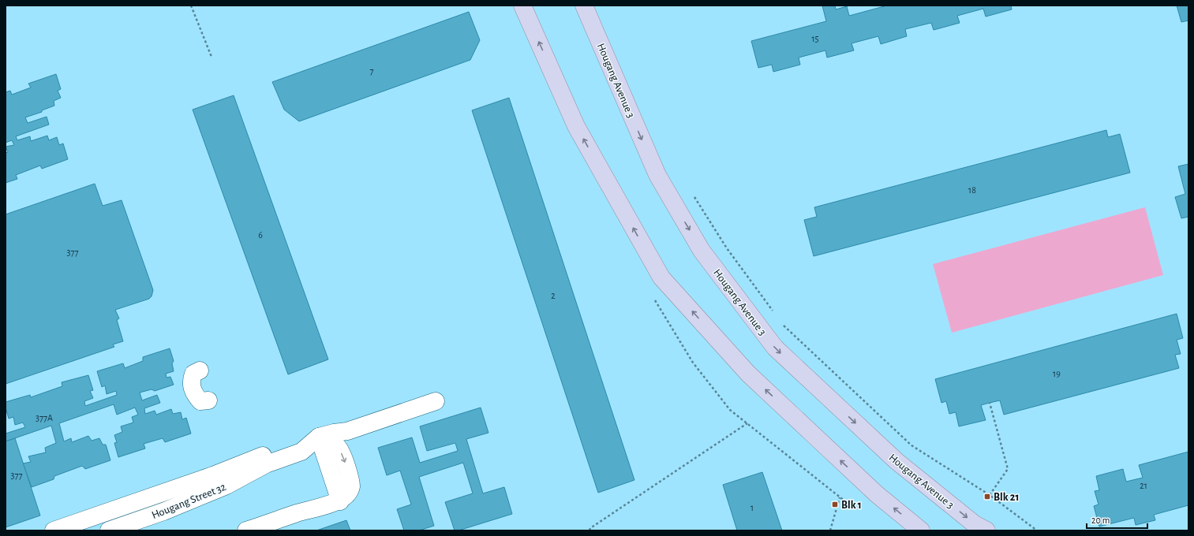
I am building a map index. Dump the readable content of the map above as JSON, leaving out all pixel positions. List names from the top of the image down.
{
  "streets": {
    "highway": ["Hougang Avenue 3"],
    "street": ["Hougang Street 32"]
  },
  "places": {
    "transit": ["Blk 21", "Blk 1"]
  },
  "house_numbers": [
    "15",
    "7",
    "18",
    "6",
    "377",
    "2",
    "19",
    "377A",
    "377",
    "21",
    "1"
  ],
  "scale_bar": "20 m"
}
